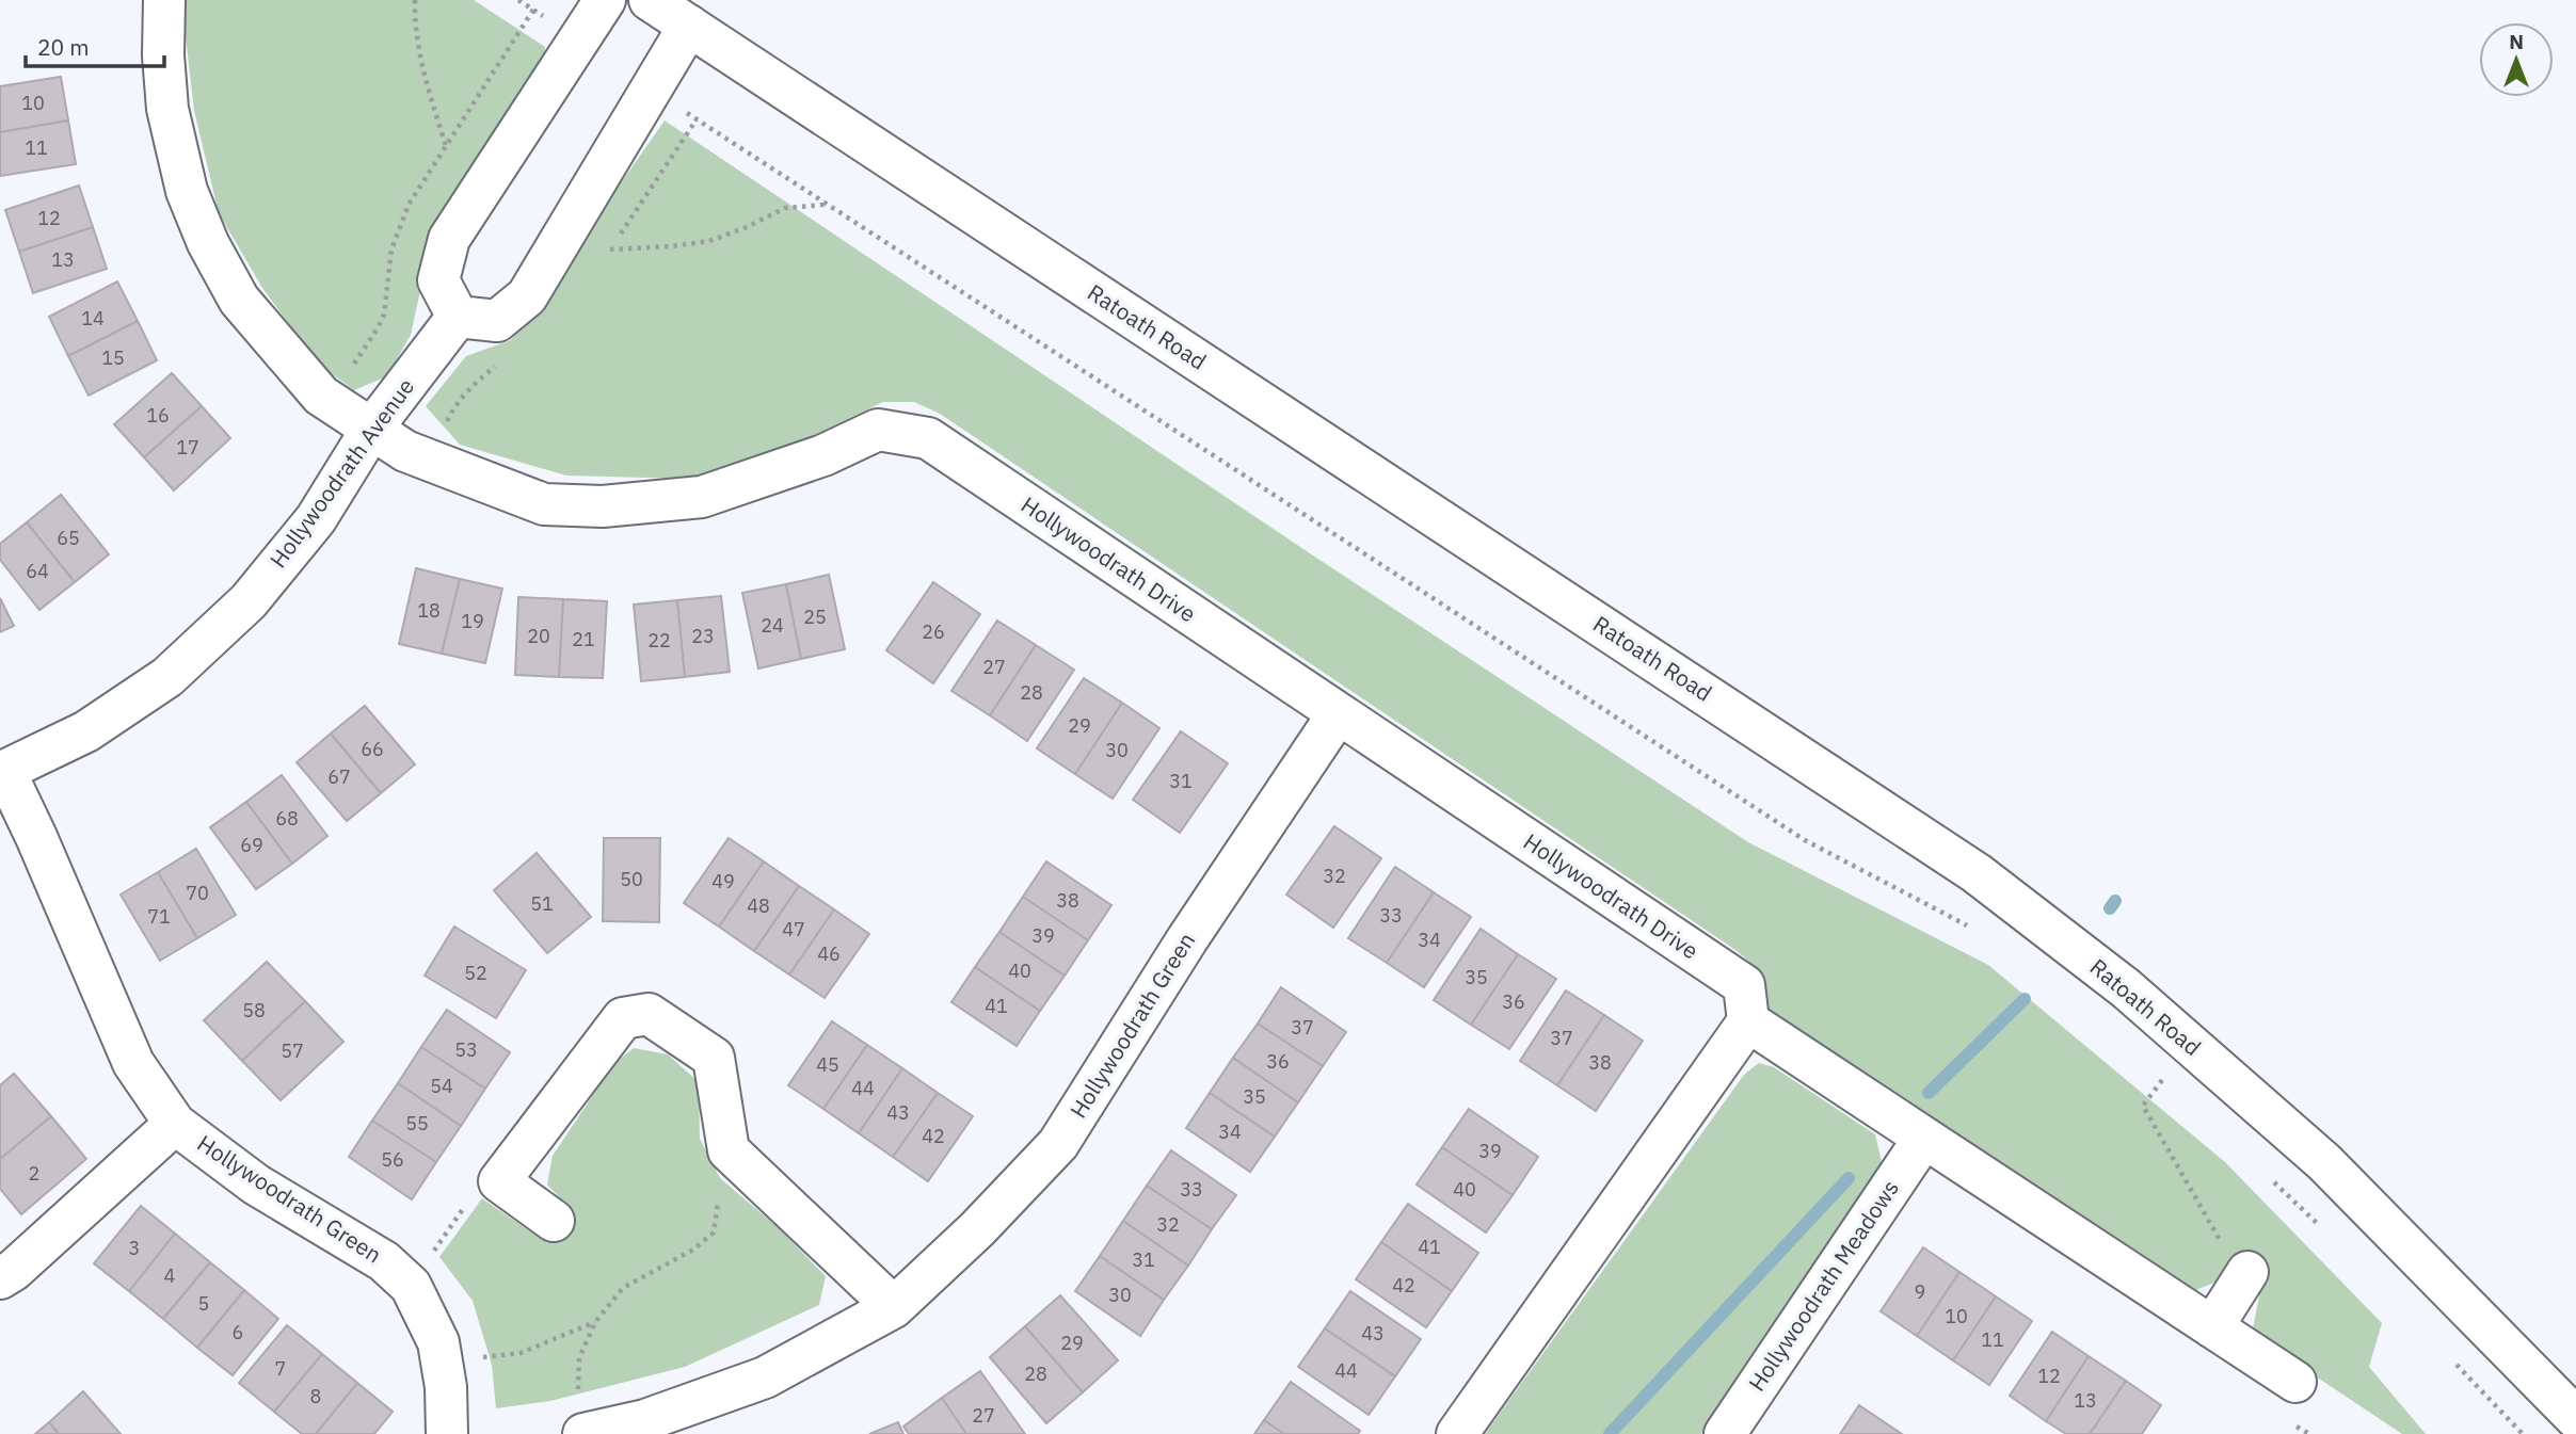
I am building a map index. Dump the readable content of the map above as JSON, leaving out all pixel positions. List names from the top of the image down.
{
  "streets": {
    "street": [
      "Ratoath Road",
      "Hollywoodrath Avenue",
      "Hollywoodrath Drive",
      "Hollywoodrath Green",
      "Hollywoodrath Meadows"
    ]
  },
  "crossings": [
    ["Hollywoodrath Avenue", "Hollywoodrath Drive"],
    ["Hollywoodrath Avenue", "Hollywoodrath Green"],
    ["Hollywoodrath Drive", "Hollywoodrath Green"]
  ],
  "house_numbers": [
    "10",
    "11",
    "12",
    "13",
    "14",
    "15",
    "16",
    "17",
    "65",
    "64",
    "18",
    "25",
    "19",
    "24",
    "26",
    "20",
    "23",
    "21",
    "22",
    "27",
    "28",
    "29",
    "66",
    "30",
    "67",
    "31",
    "68",
    "69",
    "32",
    "50",
    "49",
    "70",
    "38",
    "51",
    "48",
    "33",
    "71",
    "47",
    "39",
    "34",
    "46",
    "40",
    "52",
    "35",
    "36",
    "41",
    "58",
    "37",
    "37",
    "53",
    "57",
    "36",
    "38",
    "45",
    "54",
    "44",
    "35",
    "43",
    "55",
    "34",
    "42",
    "39",
    "56",
    "2",
    "33",
    "40",
    "32",
    "41",
    "3",
    "31",
    "4",
    "42",
    "9",
    "30",
    "5",
    "10",
    "6",
    "43",
    "11",
    "29",
    "7",
    "44",
    "28",
    "12",
    "8",
    "13",
    "27"
  ],
  "scale_bar": "20 m",
  "north": "top"
}
